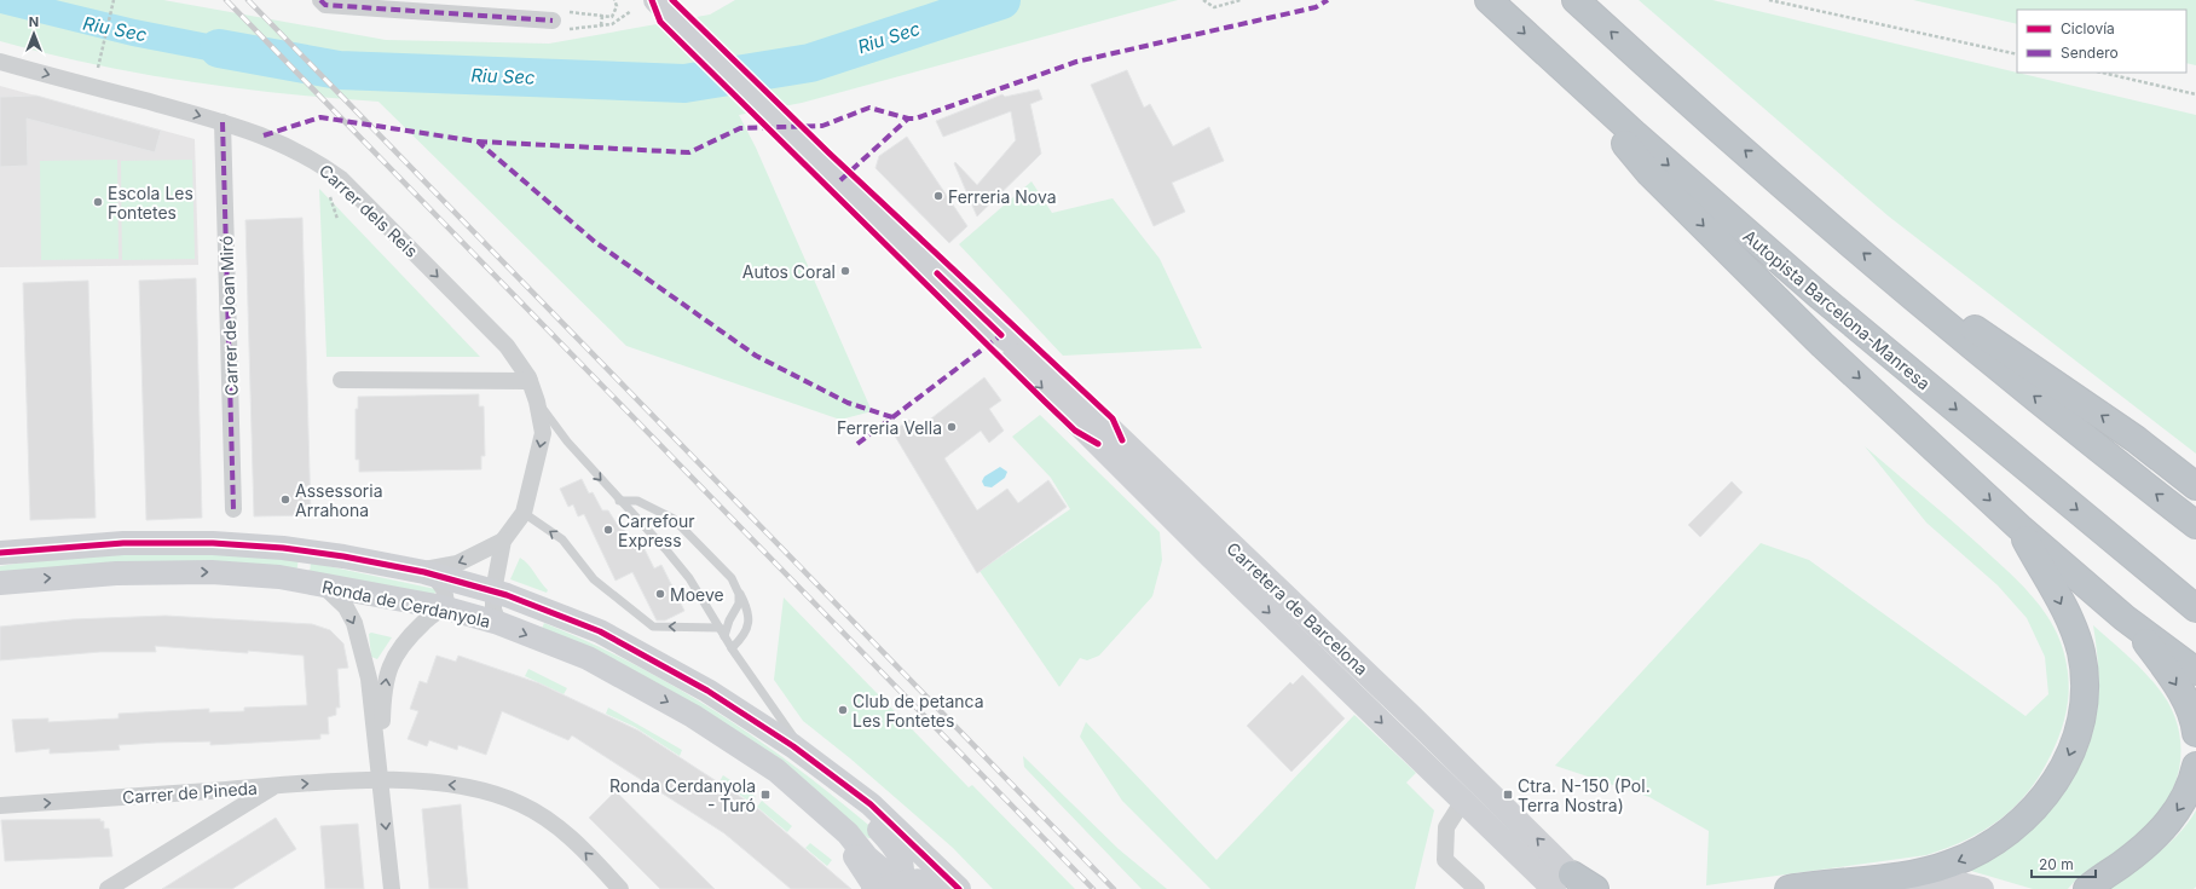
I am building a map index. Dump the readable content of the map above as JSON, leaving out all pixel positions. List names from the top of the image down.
{
  "streets": {
    "highway": ["Autopista Barcelona-Manresa"],
    "main road": ["Ronda de Cerdanyola", "Carretera de Barcelona"],
    "street": ["Carrer dels Reis", "Carrer de Joan Miró", "Carrer de Pineda"]
  },
  "crossings": [
    ["Carrer dels Reis", "Carrer de Joan Miró"],
    ["Carrer dels Reis", "Ronda de Cerdanyola"]
  ],
  "water": ["Riu Sec"],
  "places": {
    "other": [
      "Ferreria Nova",
      "Escola Les Fontetes",
      "Autos Coral",
      "Ferreria Vella",
      "Assessoria Arrahona",
      "Carrefour Express",
      "Moeve",
      "Club de petanca Les Fontetes"
    ],
    "transit": ["Ronda Cerdanyola - Turó", "Ctra. N-150 (Pol. Terra Nostra)"]
  },
  "legend": ["Ciclovía", "Sendero"],
  "scale_bar": "20 m",
  "north": "top"
}
